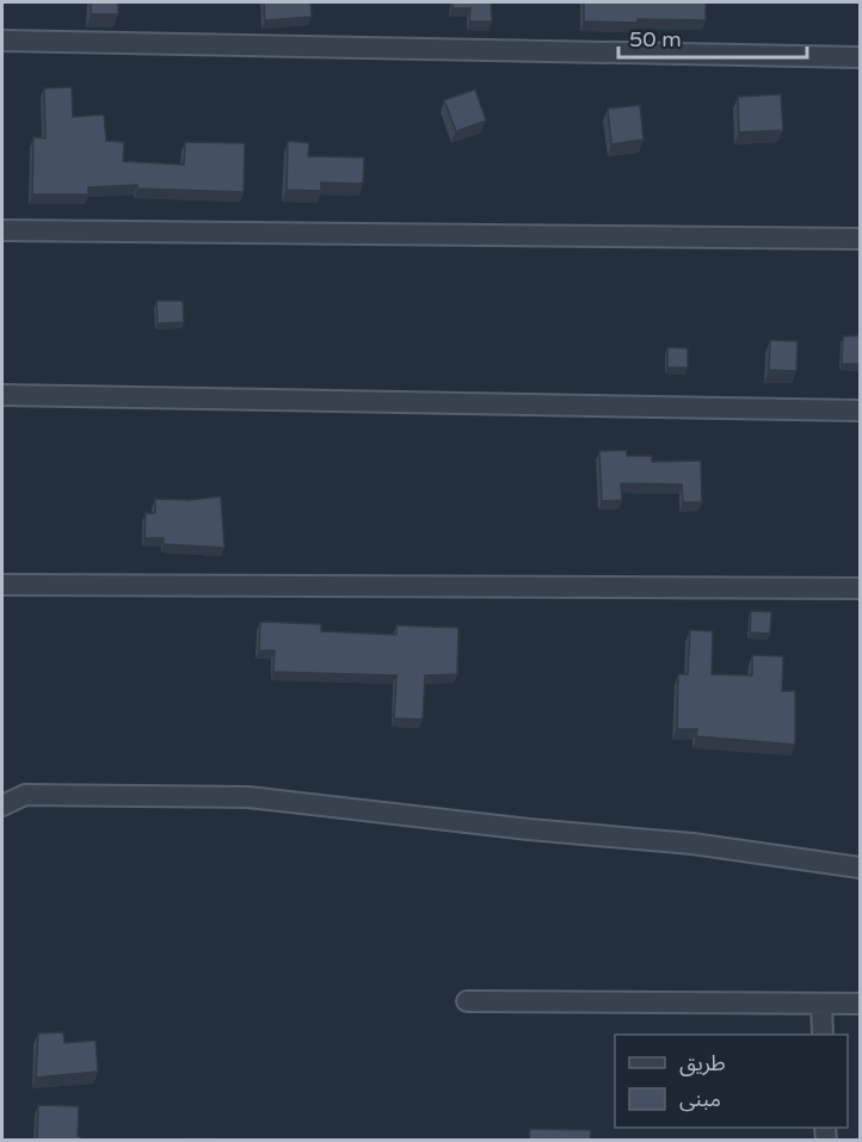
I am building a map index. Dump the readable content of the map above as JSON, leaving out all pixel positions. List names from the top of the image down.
{
  "legend": ["طريق", "مبنى"],
  "scale_bar": "50 m"
}
